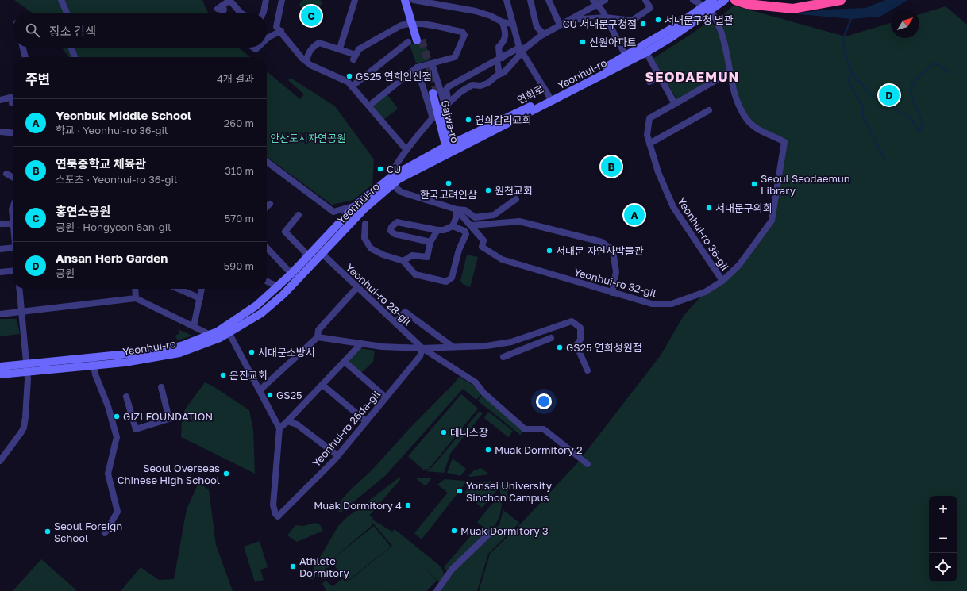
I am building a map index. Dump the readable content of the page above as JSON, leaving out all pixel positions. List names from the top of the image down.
{
  "streets": {
    "main road": ["Yeonhui-ro", "연희로", "Gajwa-ro"],
    "street": [
      "Yeonhui-ro 36-gil",
      "Yeonhui-ro 32-gil",
      "Yeonhui-ro 28-gil",
      "Yeonhui-ro 26da-gil"
    ]
  },
  "crossings": [
    ["Yeonhui-ro", "연희로"],
    ["Yeonhui-ro", "Gajwa-ro"],
    ["Yeonhui-ro", "Yeonhui-ro 32-gil"],
    ["Yeonhui-ro", "Yeonhui-ro 28-gil"],
    ["연희로", "Gajwa-ro"],
    ["연희로", "Yeonhui-ro 32-gil"],
    ["Yeonhui-ro 36-gil", "Yeonhui-ro 32-gil"],
    ["Yeonhui-ro 28-gil", "Yeonhui-ro 26da-gil"]
  ],
  "districts": ["SEODAEMUN"],
  "parks": ["안산도시자연공원"],
  "places": [
    "서대문구청 별관",
    "CU 서대문구청점",
    "신원아파트",
    "GS25 연희안산점",
    "연희감리교회",
    "CU",
    "한국고려인삼",
    "Seoul Seodaemun Library",
    "원천교회",
    "서대문구의회",
    "서대문 자연사박물관",
    "GS25 연희성원점",
    "서대문소방서",
    "은진교회",
    "GS25",
    "GIZI FOUNDATION",
    "테니스장",
    "Muak Dormitory 2",
    "Seoul Overseas Chinese High School",
    "Yonsei University Sinchon Campus",
    "Muak Dormitory 4",
    "Muak Dormitory 3",
    "Seoul Foreign School",
    "Athlete Dormitory"
  ],
  "north": "top right",
  "page": {
    "pins": [
      "C",
      "D",
      "B",
      "A"
    ],
    "search": "장소 검색",
    "heading": ["주변", "4개 결과"],
    "list": [
      {
        "mark": "A",
        "name": "Yeonbuk Middle School",
        "note": "학교 · Yeonhui-ro 36-gil",
        "value": "260 m"
      },
      {
        "mark": "B",
        "name": "연북중학교 체육관",
        "note": "스포츠 · Yeonhui-ro 36-gil",
        "value": "310 m"
      },
      {
        "mark": "C",
        "name": "홍연소공원",
        "note": "공원 · Hongyeon 6an-gil",
        "value": "570 m"
      },
      {
        "mark": "D",
        "name": "Ansan Herb Garden",
        "note": "공원",
        "value": "590 m"
      }
    ],
    "map_buttons": ["+", "−"]
  }
}
